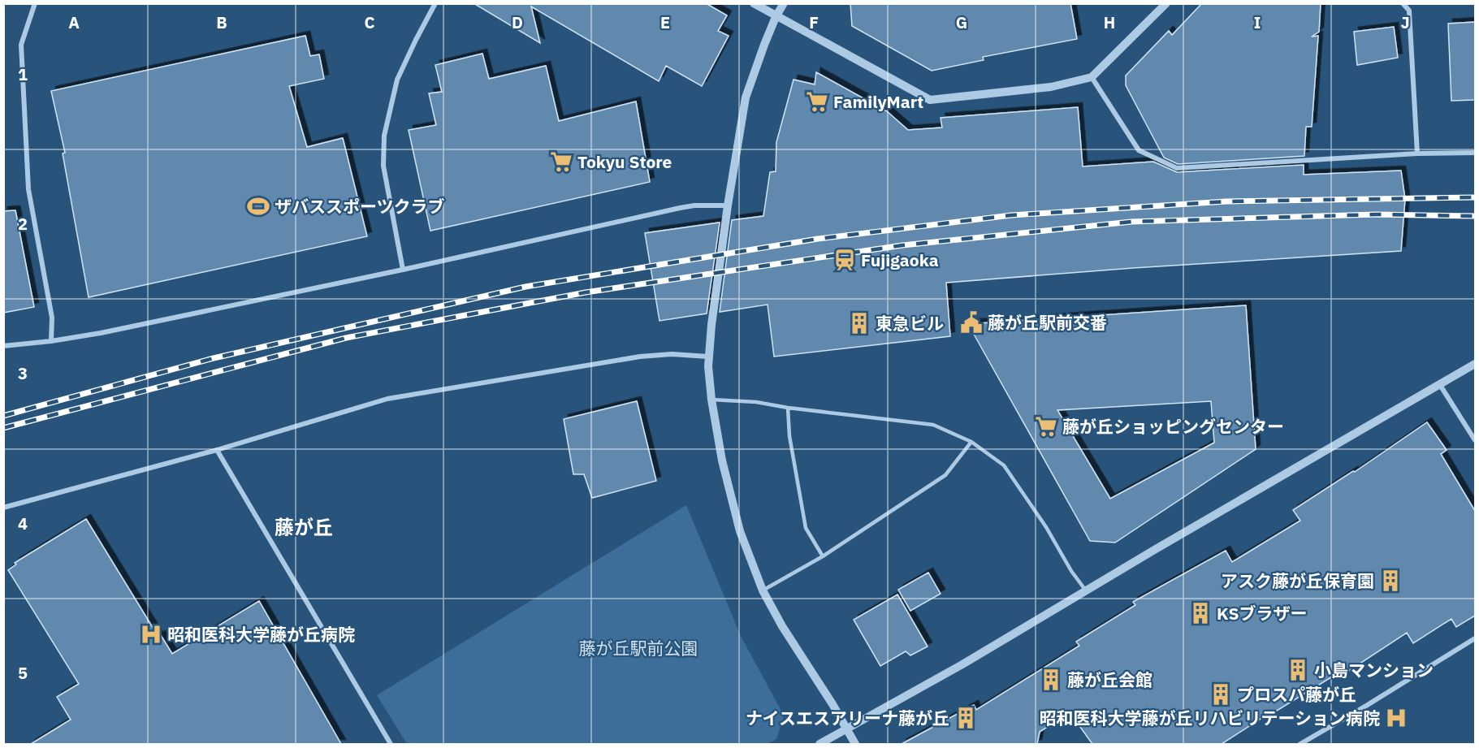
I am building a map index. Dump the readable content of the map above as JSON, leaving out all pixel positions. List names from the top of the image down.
{
  "districts": ["藤が丘"],
  "parks": ["藤が丘駅前公園"],
  "places": {
    "supermarket": ["FamilyMart", "Tokyu Store", "藤が丘ショッピングセンター"],
    "sports": ["ザバススポーツクラブ"],
    "station": ["Fujigaoka"],
    "public building": ["藤が丘駅前交番"],
    "building": [
      "東急ビル",
      "アスク藤が丘保育園",
      "KSブラザー",
      "小島マンション",
      "藤が丘会館",
      "プロスパ藤が丘",
      "ナイスエスアリーナ藤が丘"
    ],
    "hospital": ["昭和医科大学藤が丘病院", "昭和医科大学藤が丘リハビリテーション病院"]
  },
  "grid": {
    "columns": [
      "A",
      "B",
      "C",
      "D",
      "E",
      "F",
      "G",
      "H",
      "I",
      "J"
    ],
    "rows": [
      "1",
      "2",
      "3",
      "4",
      "5"
    ]
  }
}
